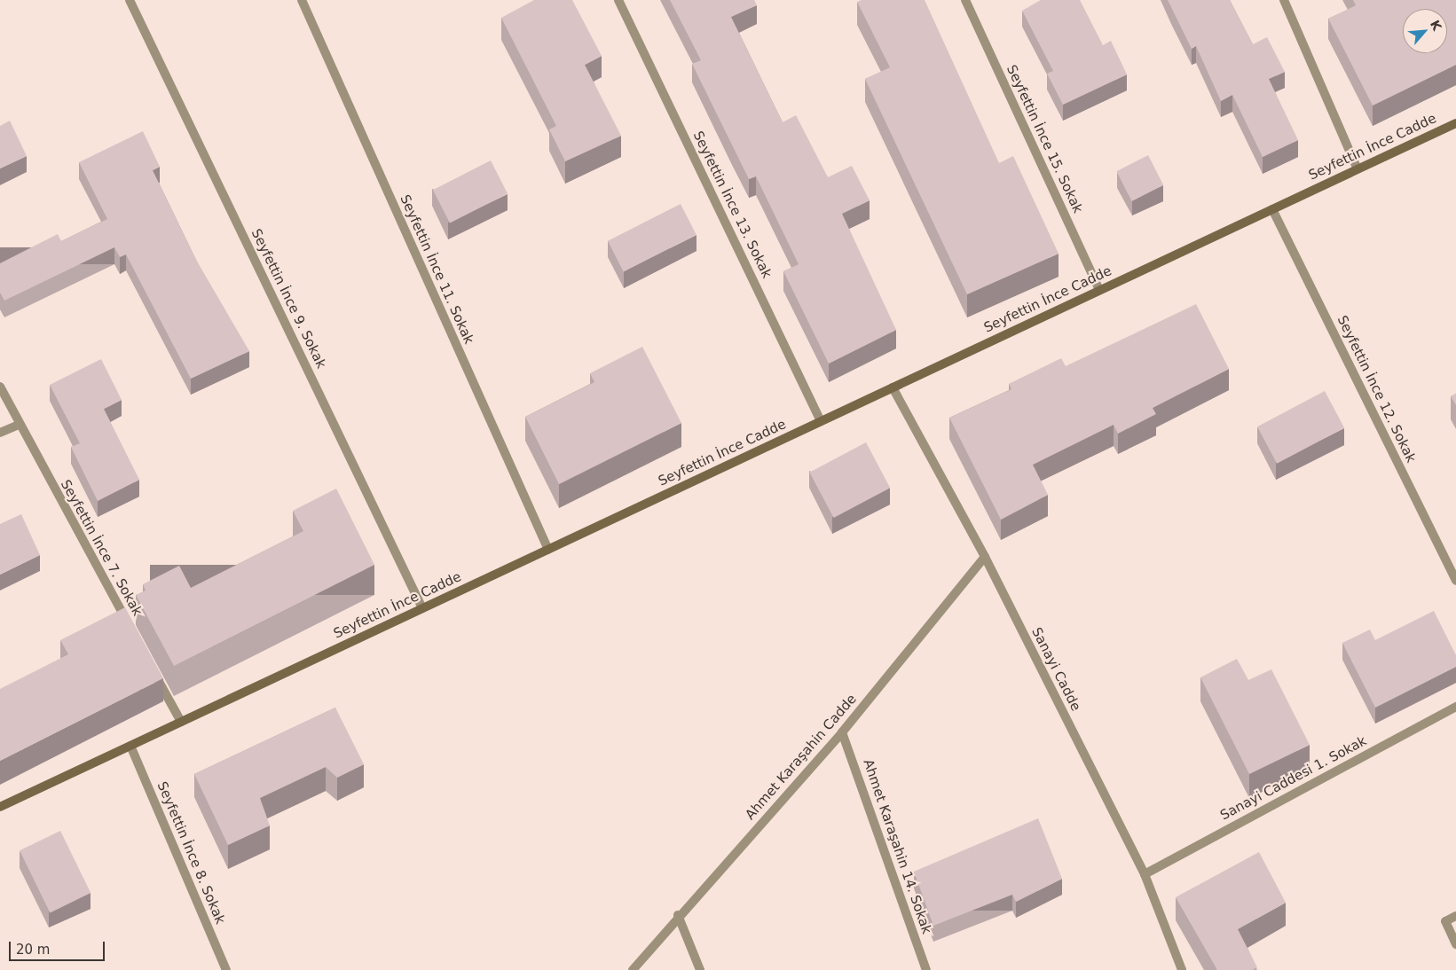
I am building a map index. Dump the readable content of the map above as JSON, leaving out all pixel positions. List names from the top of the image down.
{
  "streets": {
    "main road": ["Seyfettin İnce Cadde"],
    "street": [
      "Seyfettin İnce 15. Sokak",
      "Seyfettin İnce 13. Sokak",
      "Seyfettin İnce 11. Sokak",
      "Seyfettin İnce 9. Sokak",
      "Seyfettin İnce 12. Sokak",
      "Seyfettin İnce 7. Sokak",
      "Sanayi Cadde",
      "Ahmet Karaşahin Cadde",
      "Sanayi Caddesi 1. Sokak",
      "Ahmet Karaşahin 14. Sokak",
      "Seyfettin İnce 8. Sokak"
    ]
  },
  "crossings": [
    ["Seyfettin İnce 15. Sokak", "Seyfettin İnce Cadde"],
    ["Seyfettin İnce Cadde", "Seyfettin İnce 13. Sokak"],
    ["Seyfettin İnce Cadde", "Seyfettin İnce 11. Sokak"],
    ["Seyfettin İnce Cadde", "Seyfettin İnce 9. Sokak"],
    ["Seyfettin İnce Cadde", "Seyfettin İnce 12. Sokak"],
    ["Seyfettin İnce Cadde", "Sanayi Cadde"],
    ["Seyfettin İnce Cadde", "Seyfettin İnce 8. Sokak"],
    ["Sanayi Cadde", "Ahmet Karaşahin Cadde"],
    ["Sanayi Cadde", "Sanayi Caddesi 1. Sokak"],
    ["Ahmet Karaşahin Cadde", "Ahmet Karaşahin 14. Sokak"]
  ],
  "scale_bar": "20 m",
  "north": "top right"
}
